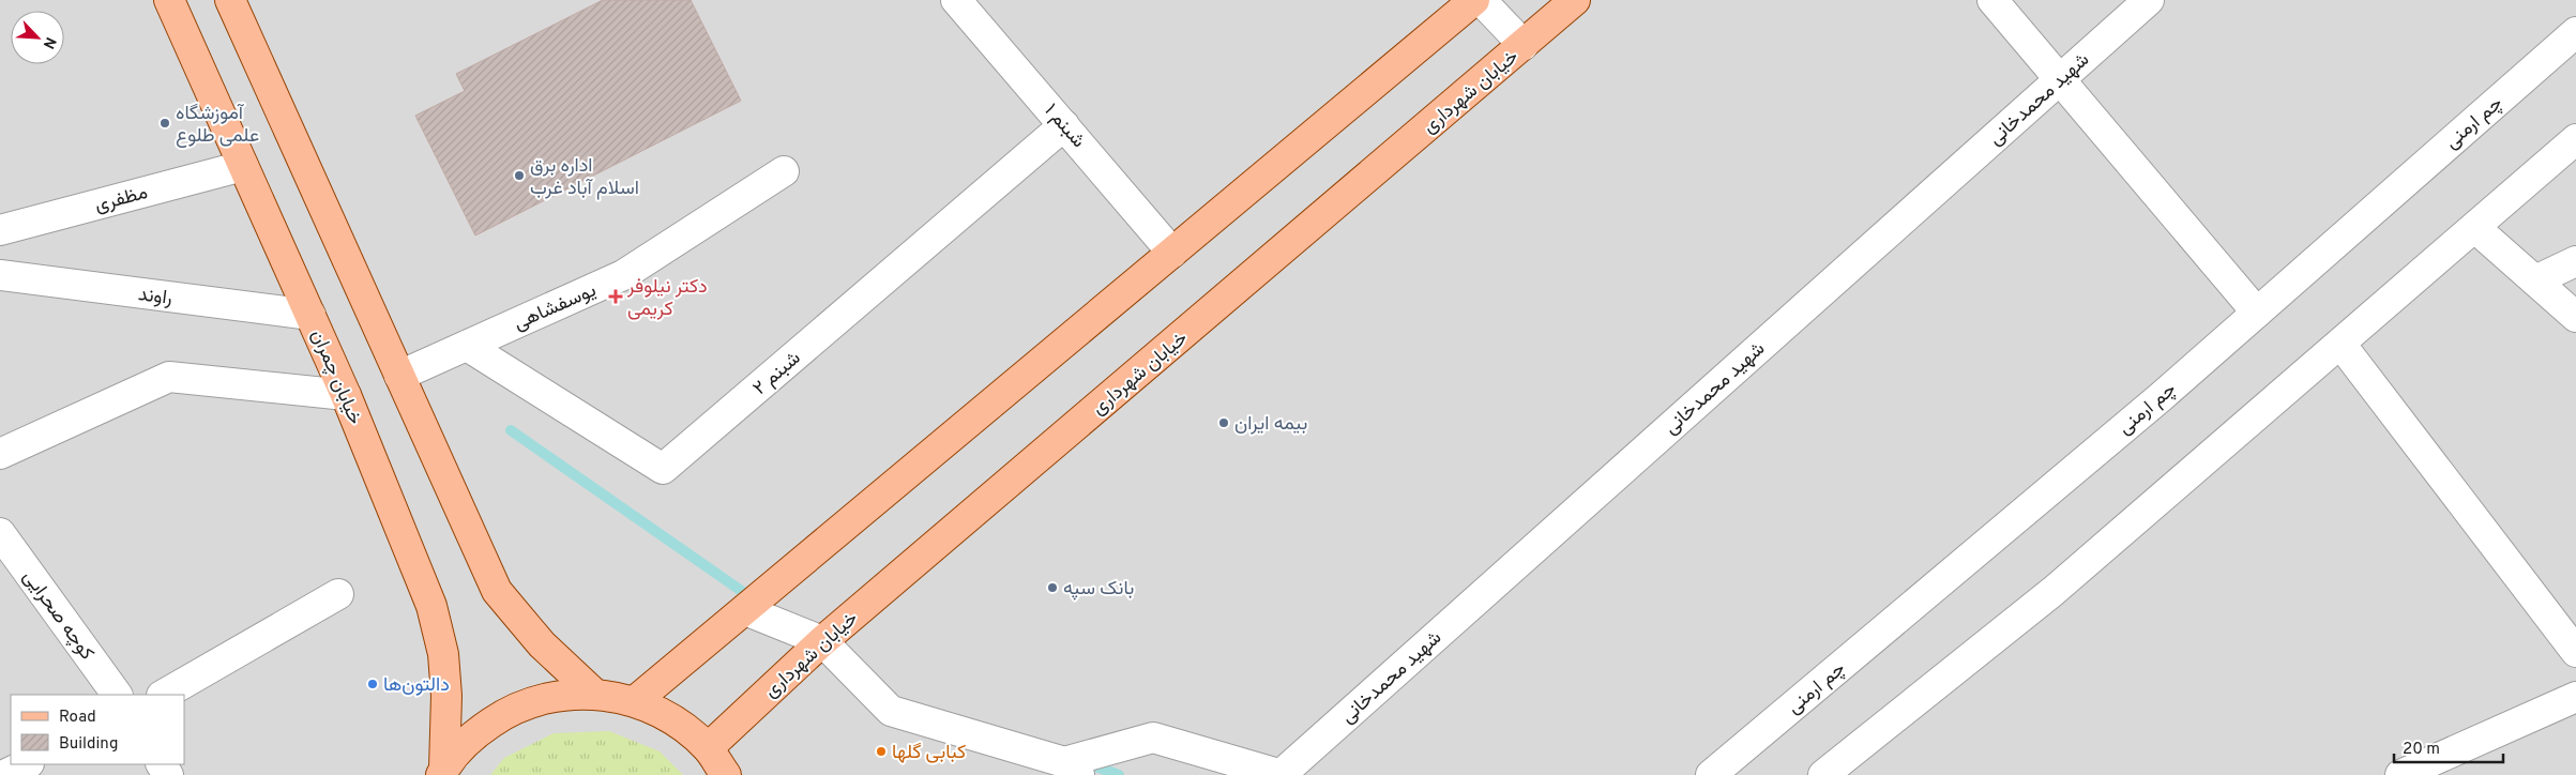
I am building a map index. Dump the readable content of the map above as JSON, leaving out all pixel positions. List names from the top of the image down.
{
  "streets": {
    "main road": ["خیابان شهرداری", "خیابان چمران"],
    "street": [
      "شهید محمدخانی",
      "چم ارمنی",
      "شبنم ۱",
      "مظفری",
      "راوند",
      "یوسفشاهی",
      "شبنم ۲",
      "کوچه صحرایی"
    ]
  },
  "crossings": [
    ["شبنم ۱", "شبنم ۲"],
    ["مظفری", "خیابان چمران"],
    ["راوند", "خیابان چمران"],
    ["یوسفشاهی", "شبنم ۲"]
  ],
  "places": {
    "other": [
      "آموزشگاه علمی طلوع",
      "اداره برق اسلام آباد غرب",
      "بیمه ایران",
      "بانک سپه",
      "دالتون‌ها",
      "کبابی گلها"
    ],
    "health": ["دکتر نیلوفر کریمی"]
  },
  "legend": ["Road", "Building"],
  "scale_bar": "20 m",
  "north": "bottom right"
}
